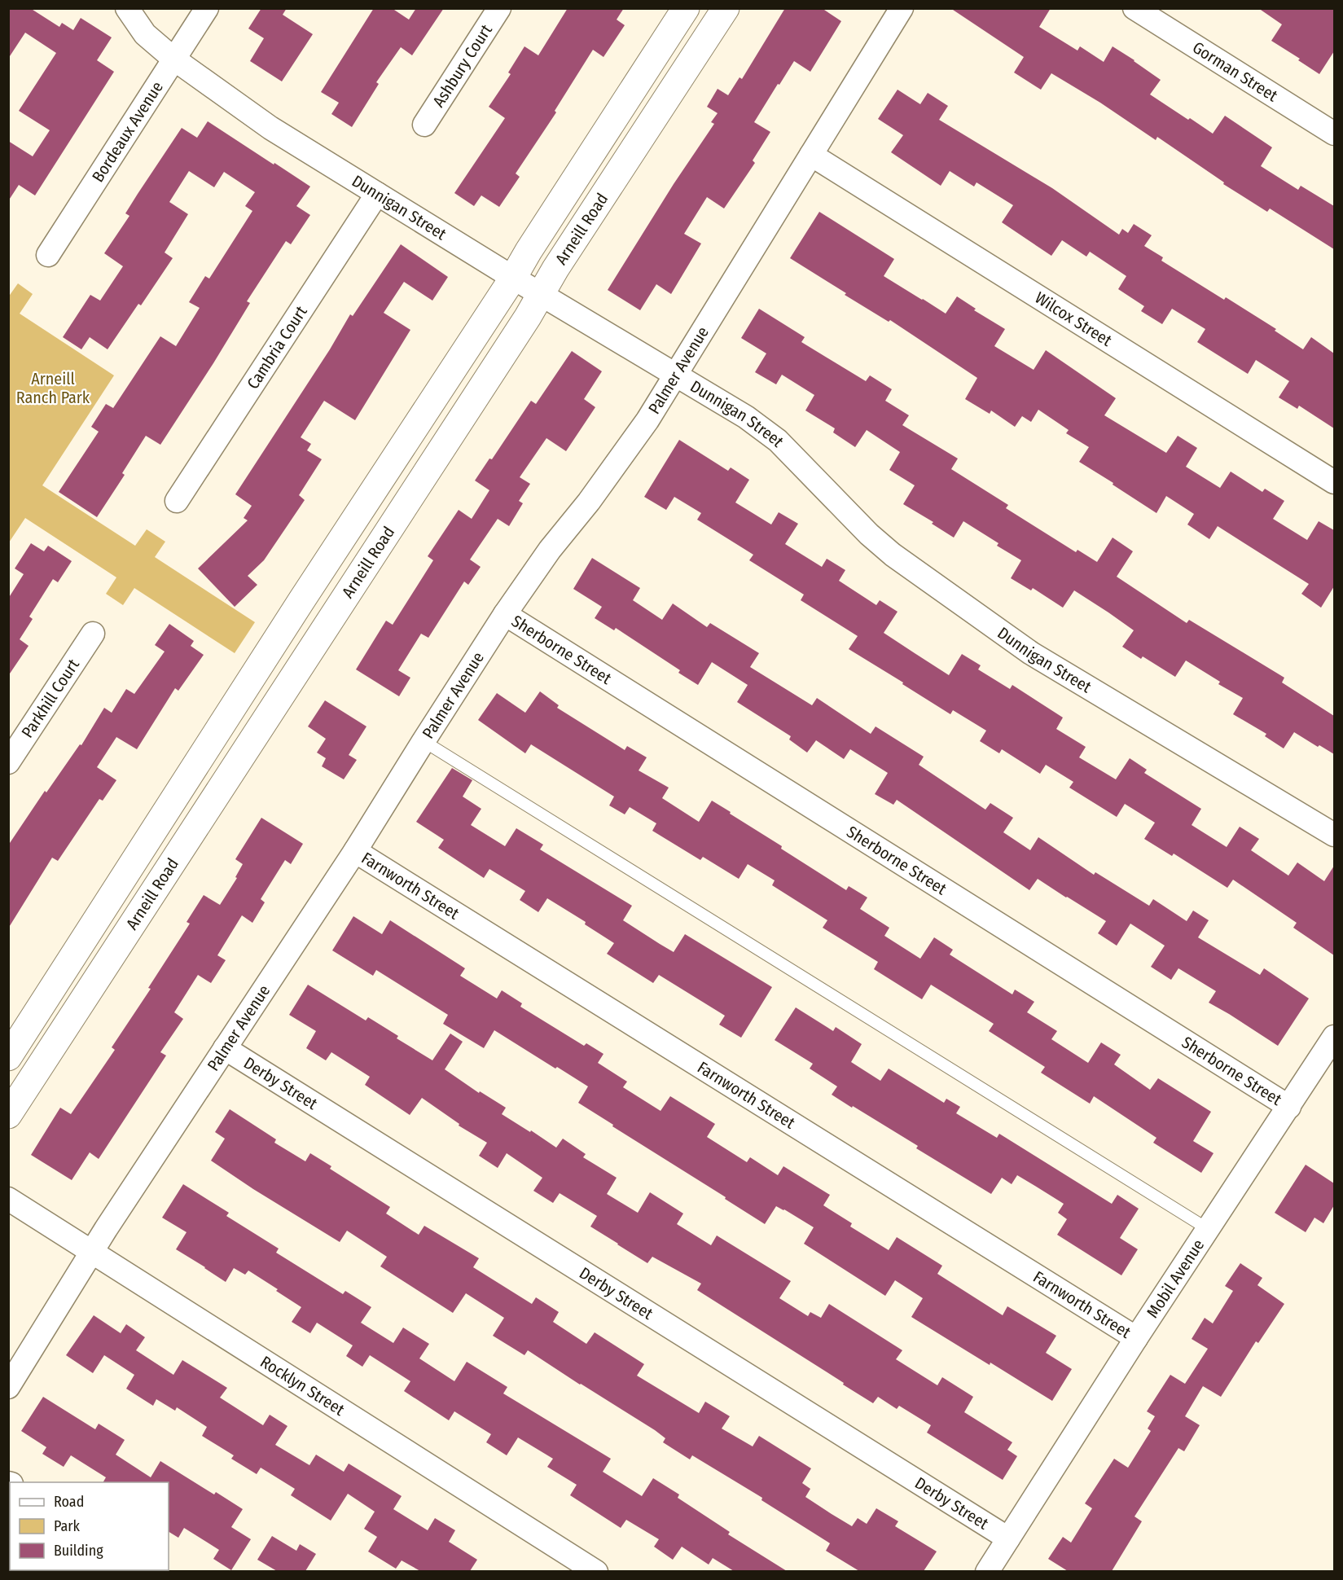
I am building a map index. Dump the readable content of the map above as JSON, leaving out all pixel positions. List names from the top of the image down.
{
  "streets": {
    "main road": ["Arneill Road"],
    "street": [
      "Ashbury Court",
      "Gorman Street",
      "Bordeaux Avenue",
      "Dunnigan Street",
      "Wilcox Street",
      "Cambria Court",
      "Palmer Avenue",
      "Sherborne Street",
      "Parkhill Court",
      "Farnworth Street",
      "Derby Street",
      "Mobil Avenue",
      "Rocklyn Street"
    ]
  },
  "crossings": [
    ["Bordeaux Avenue", "Dunnigan Street"],
    ["Dunnigan Street", "Arneill Road"],
    ["Dunnigan Street", "Cambria Court"],
    ["Dunnigan Street", "Palmer Avenue"],
    ["Wilcox Street", "Palmer Avenue"],
    ["Palmer Avenue", "Sherborne Street"],
    ["Palmer Avenue", "Farnworth Street"],
    ["Palmer Avenue", "Derby Street"],
    ["Palmer Avenue", "Rocklyn Street"],
    ["Sherborne Street", "Mobil Avenue"],
    ["Farnworth Street", "Mobil Avenue"],
    ["Derby Street", "Mobil Avenue"]
  ],
  "parks": ["Arneill Ranch Park"],
  "legend": ["Road", "Park", "Building"]
}
